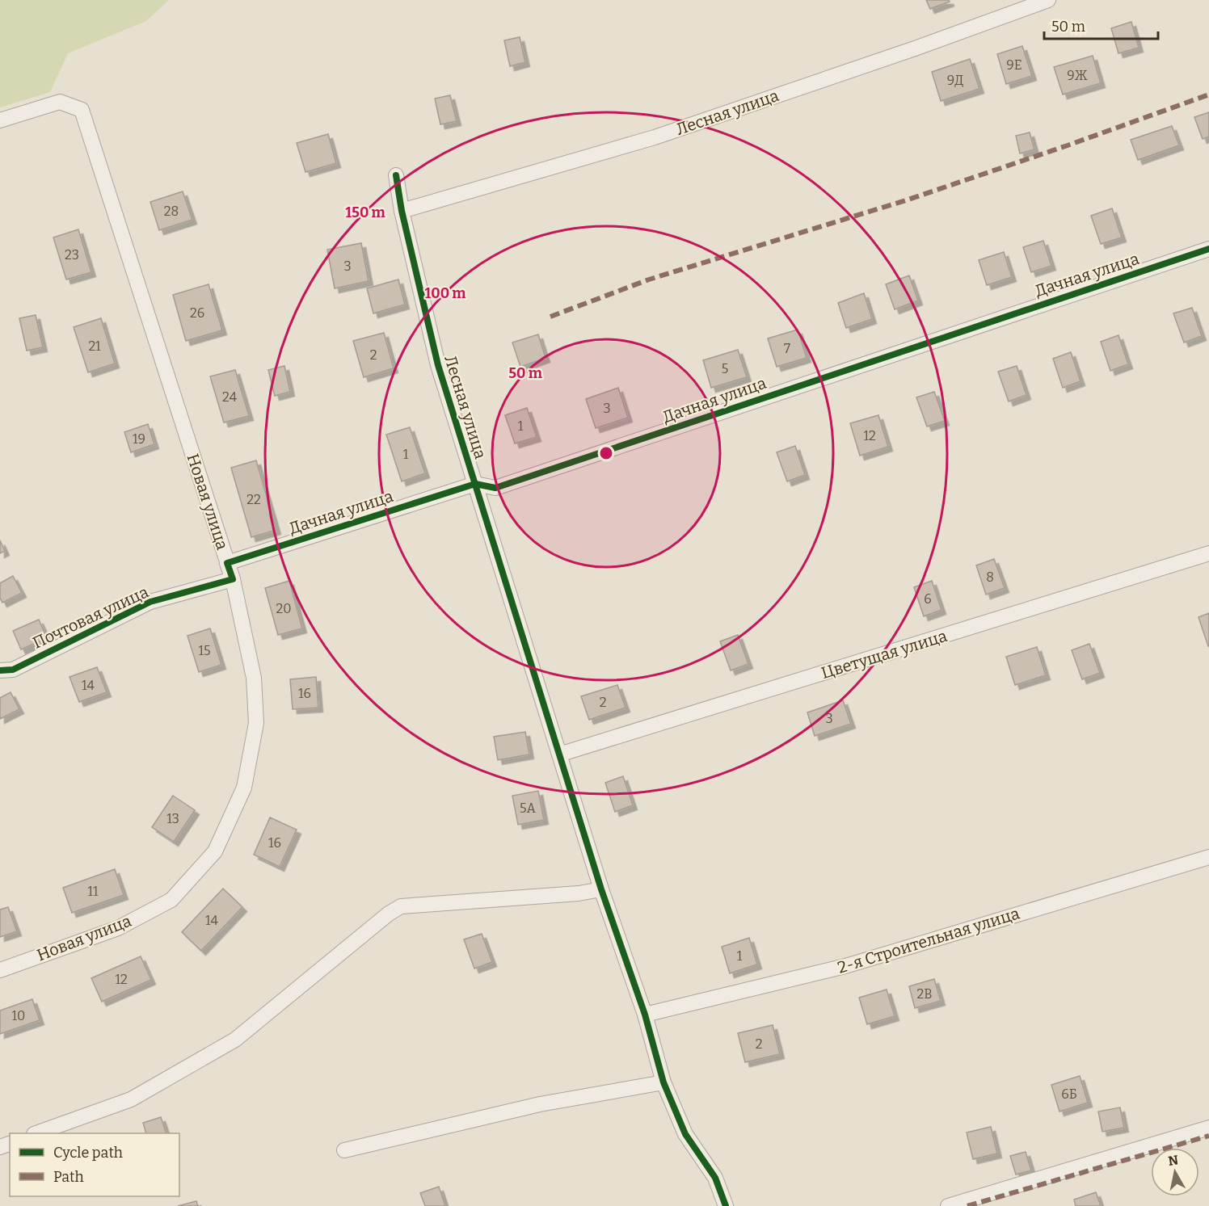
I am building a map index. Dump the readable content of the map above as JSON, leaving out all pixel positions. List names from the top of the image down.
{
  "streets": {
    "street": [
      "Лесная улица",
      "Дачная улица",
      "Новая улица",
      "Почтовая улица",
      "Цветущая улица",
      "2-я Строительная улица"
    ]
  },
  "crossings": [
    ["Лесная улица", "Дачная улица"],
    ["Лесная улица", "Цветущая улица"],
    ["Лесная улица", "2-я Строительная улица"],
    ["Дачная улица", "Новая улица"],
    ["Новая улица", "Почтовая улица"]
  ],
  "house_numbers": [
    "9Е",
    "9Ж",
    "9Д",
    "28",
    "23",
    "3",
    "26",
    "21",
    "7",
    "2",
    "5",
    "24",
    "3",
    "1",
    "12",
    "19",
    "1",
    "22",
    "8",
    "6",
    "20",
    "15",
    "14",
    "16",
    "2",
    "3",
    "5А",
    "13",
    "16",
    "11",
    "14",
    "1",
    "12",
    "2В",
    "10",
    "2",
    "6Б"
  ],
  "legend": ["Cycle path", "Path"],
  "scale_bar": "50 m",
  "north": "top",
  "rings": ["150 m", "100 m", "50 m"]
}
